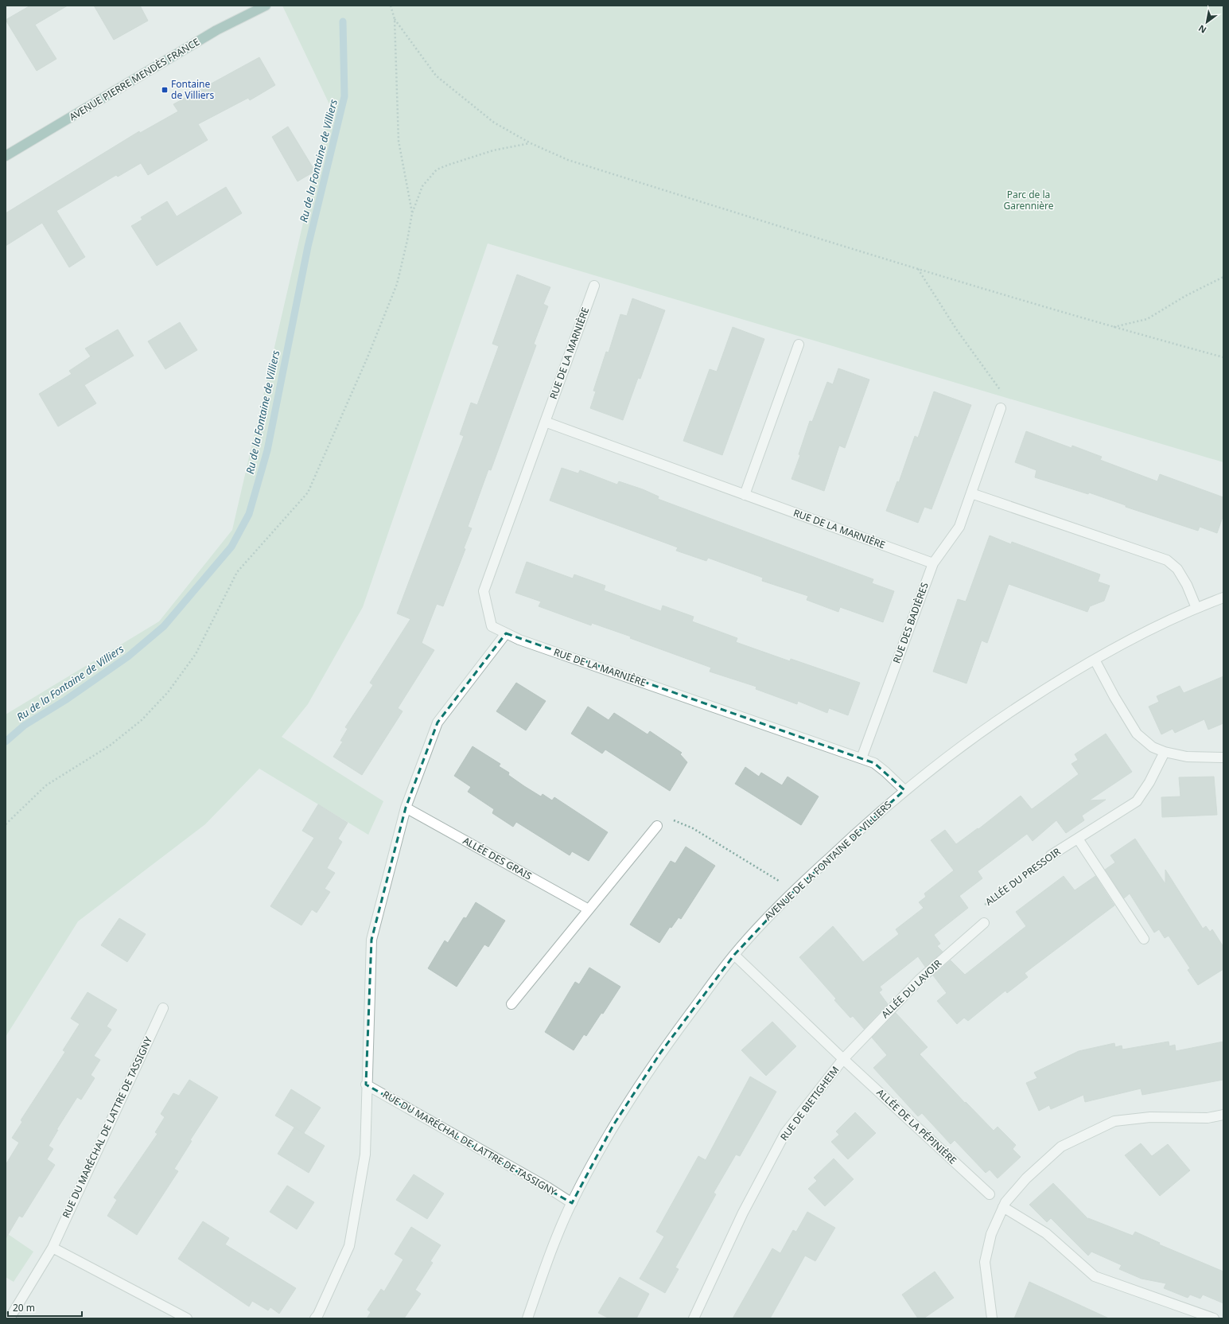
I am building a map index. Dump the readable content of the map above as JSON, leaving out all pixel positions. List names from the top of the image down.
{
  "streets": {
    "main road": ["AVENUE PIERRE MENDÈS FRANCE"],
    "street": [
      "RUE DE LA MARNIÈRE",
      "RUE DES BADIÈRES",
      "ALLÉE DES GRAIS",
      "AVENUE DE LA FONTAINE DE VILLIERS",
      "ALLÉE DU PRESSOIR",
      "ALLÉE DU LAVOIR",
      "RUE DE BIETIGHEIM",
      "ALLÉE DE LA PÉPINIÈRE",
      "RUE DU MARÉCHAL DE LATTRE DE TASSIGNY"
    ]
  },
  "crossings": [
    ["RUE DE LA MARNIÈRE", "RUE DES BADIÈRES"],
    ["RUE DE LA MARNIÈRE", "AVENUE DE LA FONTAINE DE VILLIERS"],
    ["AVENUE DE LA FONTAINE DE VILLIERS", "RUE DE BIETIGHEIM"],
    ["AVENUE DE LA FONTAINE DE VILLIERS", "RUE DU MARÉCHAL DE LATTRE DE TASSIGNY"],
    ["ALLÉE DU PRESSOIR", "ALLÉE DU LAVOIR"],
    ["ALLÉE DU LAVOIR", "RUE DE BIETIGHEIM"],
    ["ALLÉE DU LAVOIR", "ALLÉE DE LA PÉPINIÈRE"],
    ["RUE DE BIETIGHEIM", "ALLÉE DE LA PÉPINIÈRE"]
  ],
  "water": ["Ru de la Fontaine de Villiers"],
  "parks": ["Parc de la Garennière"],
  "places": {
    "transit": ["Fontaine de Villiers"]
  },
  "scale_bar": "20 m",
  "north": "bottom left"
}
